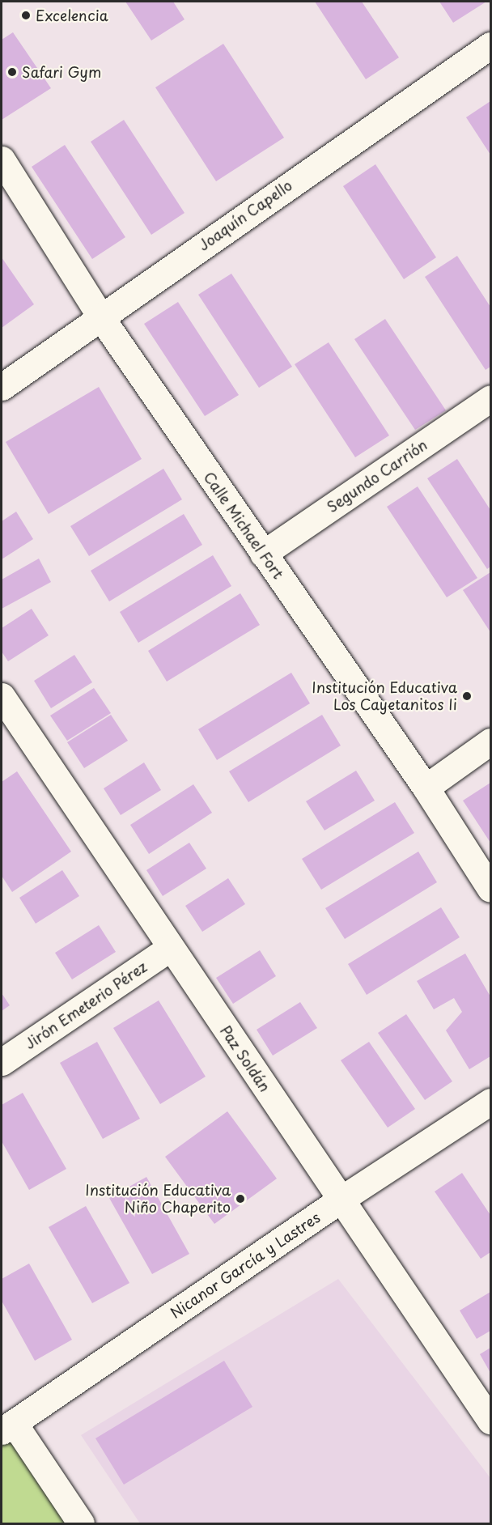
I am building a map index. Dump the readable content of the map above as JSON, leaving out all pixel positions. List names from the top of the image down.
{
  "streets": {
    "street": [
      "Joaquín Capello",
      "Segundo Carrión",
      "Calle Michael Fort",
      "Jirón Emeterio Pérez",
      "Paz Soldán",
      "Nicanor García y Lastres"
    ]
  },
  "crossings": [
    ["Joaquín Capello", "Calle Michael Fort"],
    ["Segundo Carrión", "Calle Michael Fort"],
    ["Jirón Emeterio Pérez", "Paz Soldán"],
    ["Paz Soldán", "Nicanor García y Lastres"]
  ],
  "places": [
    "Excelencia",
    "Safari Gym",
    "Institución Educativa Los Cayetanitos Ii",
    "Institución Educativa Niño Chaperito"
  ]
}
